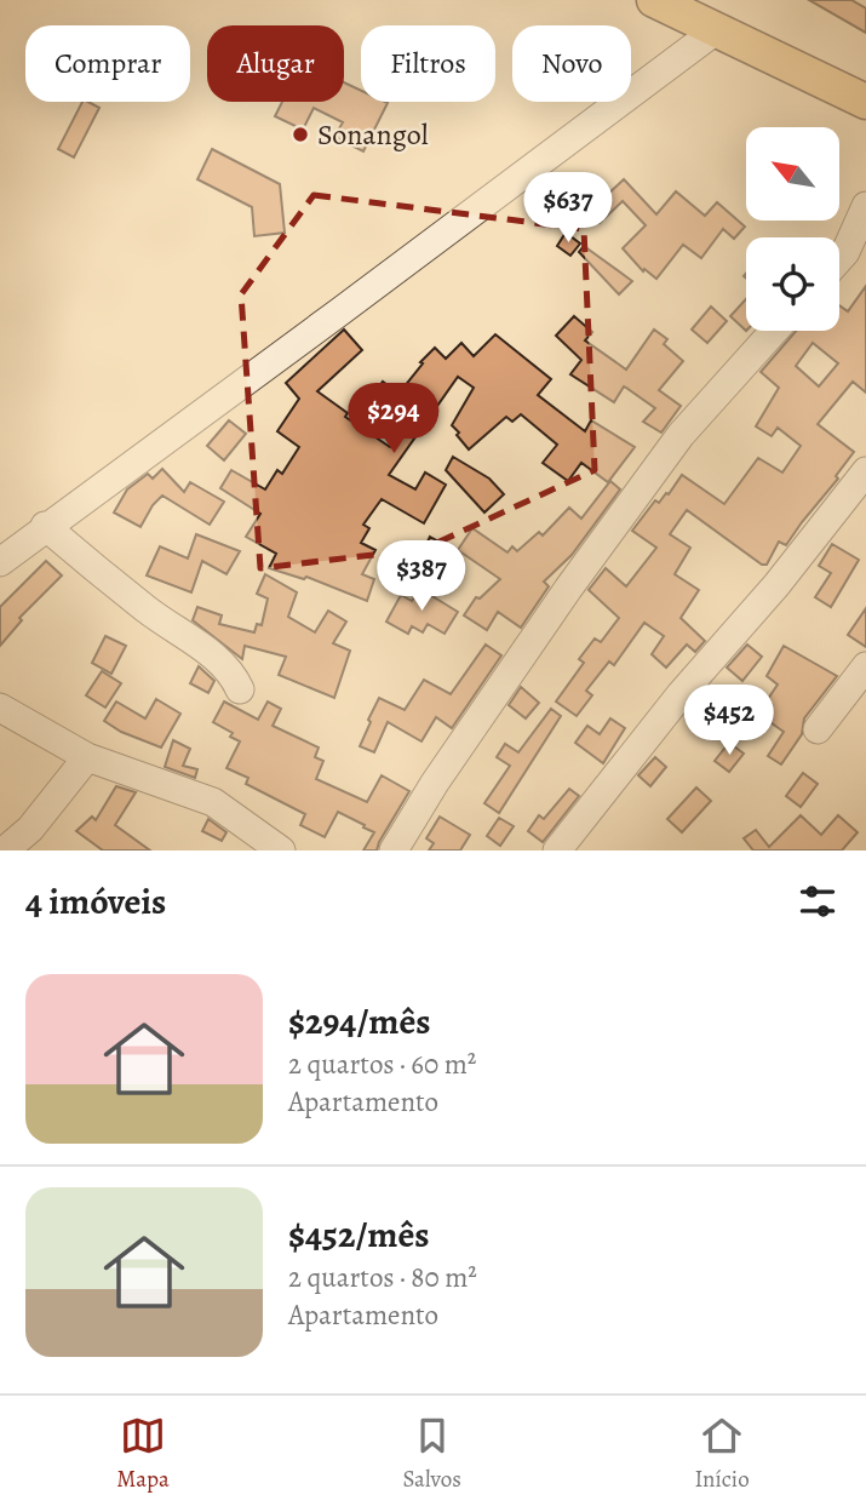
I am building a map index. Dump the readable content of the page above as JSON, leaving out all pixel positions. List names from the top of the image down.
{
  "places": ["Sonangol"],
  "north": "top left",
  "page": {
    "chip": [
      "Comprar",
      "Alugar",
      "Filtros",
      "Novo"
    ],
    "price": [
      "$637",
      "$294",
      "$387",
      "$452"
    ],
    "heading": "4 imóveis",
    "list": [
      {
        "name": "$294/mês",
        "note": "2 quartos · 60 m² · Apartamento"
      },
      {
        "name": "$452/mês",
        "note": "2 quartos · 80 m² · Apartamento"
      }
    ],
    "tabs": ["Mapa", "Salvos", "Início"]
  }
}
